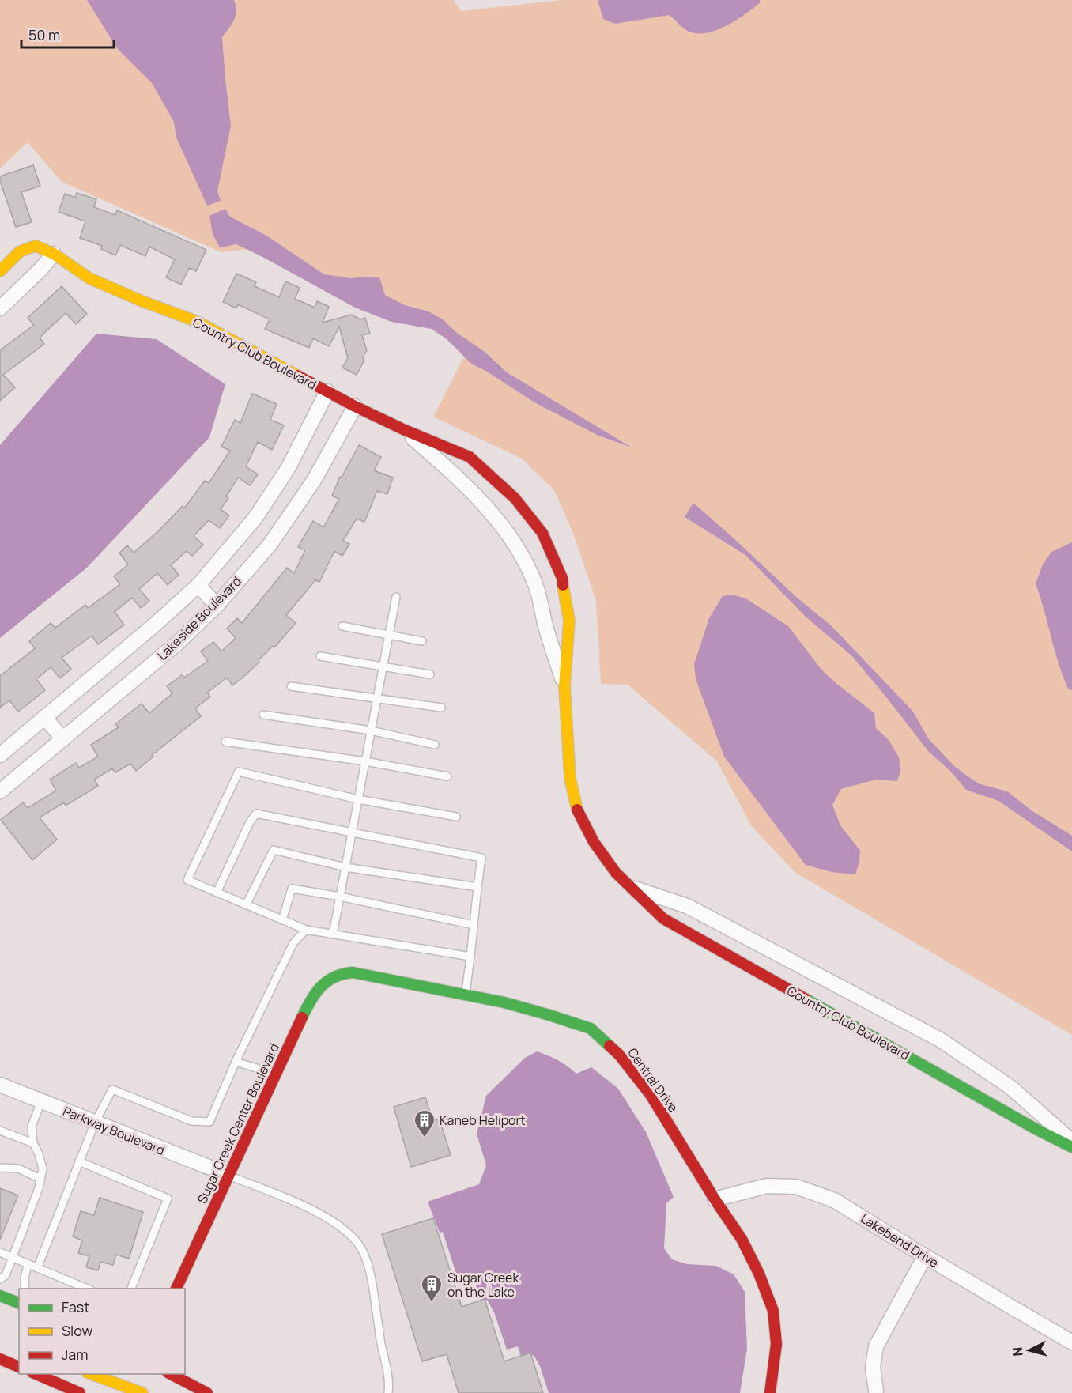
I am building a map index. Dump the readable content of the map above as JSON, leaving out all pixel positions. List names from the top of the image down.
{
  "streets": {
    "main road": ["Country Club Boulevard", "Central Drive", "Sugar Creek Center Boulevard"],
    "street": ["Lakeside Boulevard", "Parkway Boulevard", "Lakebend Drive"]
  },
  "crossings": [
    ["Country Club Boulevard", "Lakeside Boulevard"],
    ["Central Drive", "Sugar Creek Center Boulevard"],
    ["Central Drive", "Lakebend Drive"],
    ["Sugar Creek Center Boulevard", "Parkway Boulevard"]
  ],
  "places": {
    "building": ["Kaneb Heliport", "Sugar Creek on the Lake"]
  },
  "legend": ["Fast", "Slow", "Jam"],
  "scale_bar": "50 m",
  "north": "left"
}
